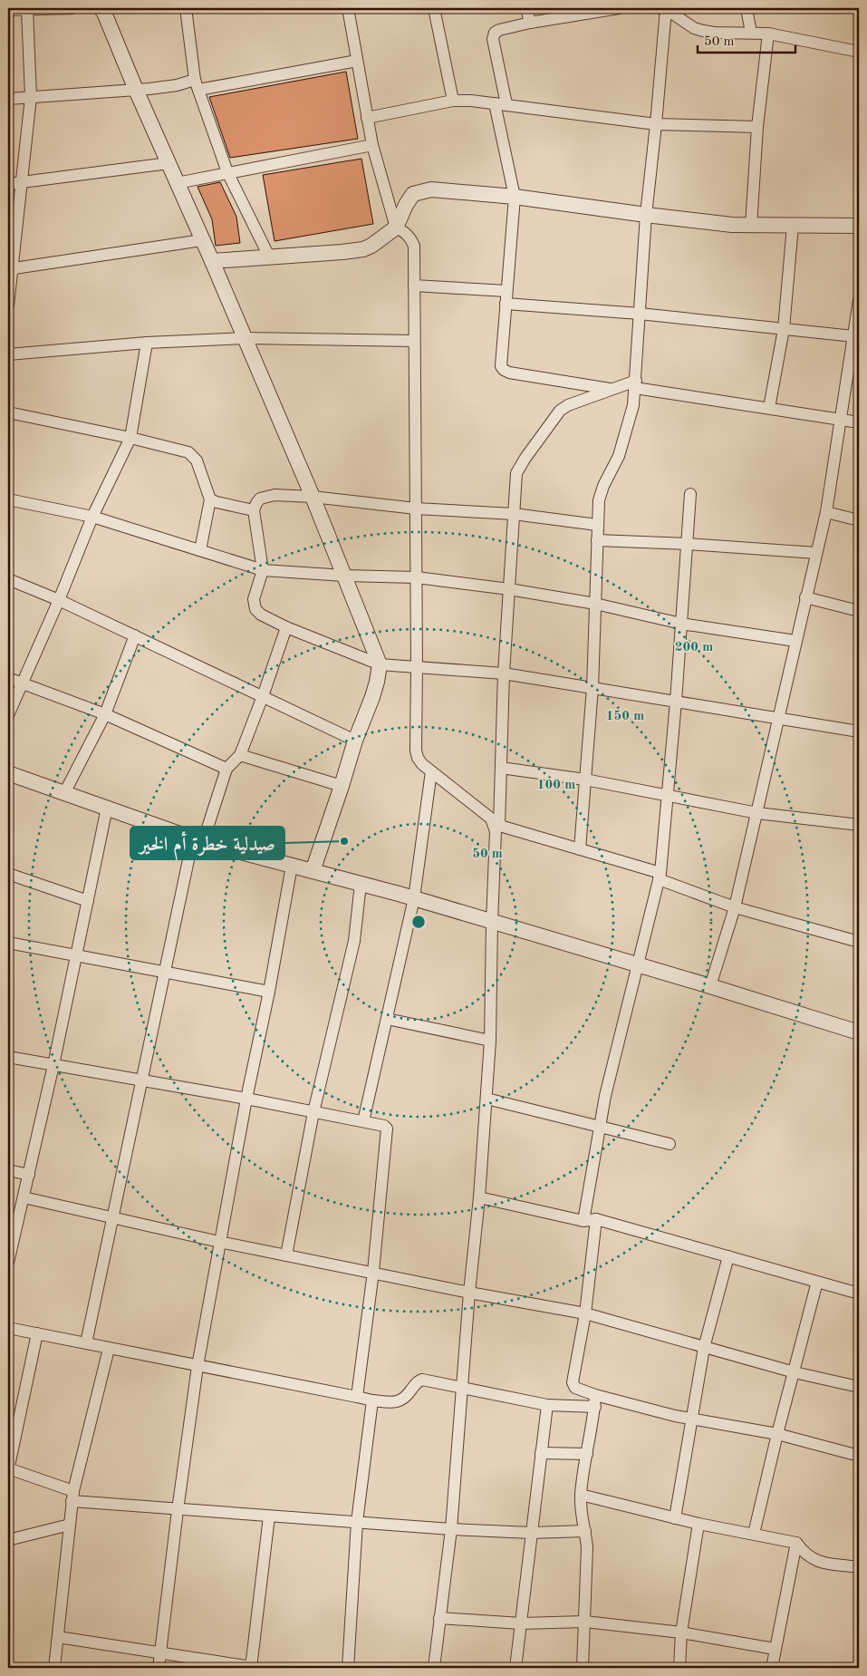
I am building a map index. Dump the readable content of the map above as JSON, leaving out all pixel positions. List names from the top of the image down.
{
  "places": ["صيدلية خطرة أم الخير"],
  "scale_bar": "50 m",
  "rings": [
    "200 m",
    "150 m",
    "100 m",
    "50 m"
  ]
}
